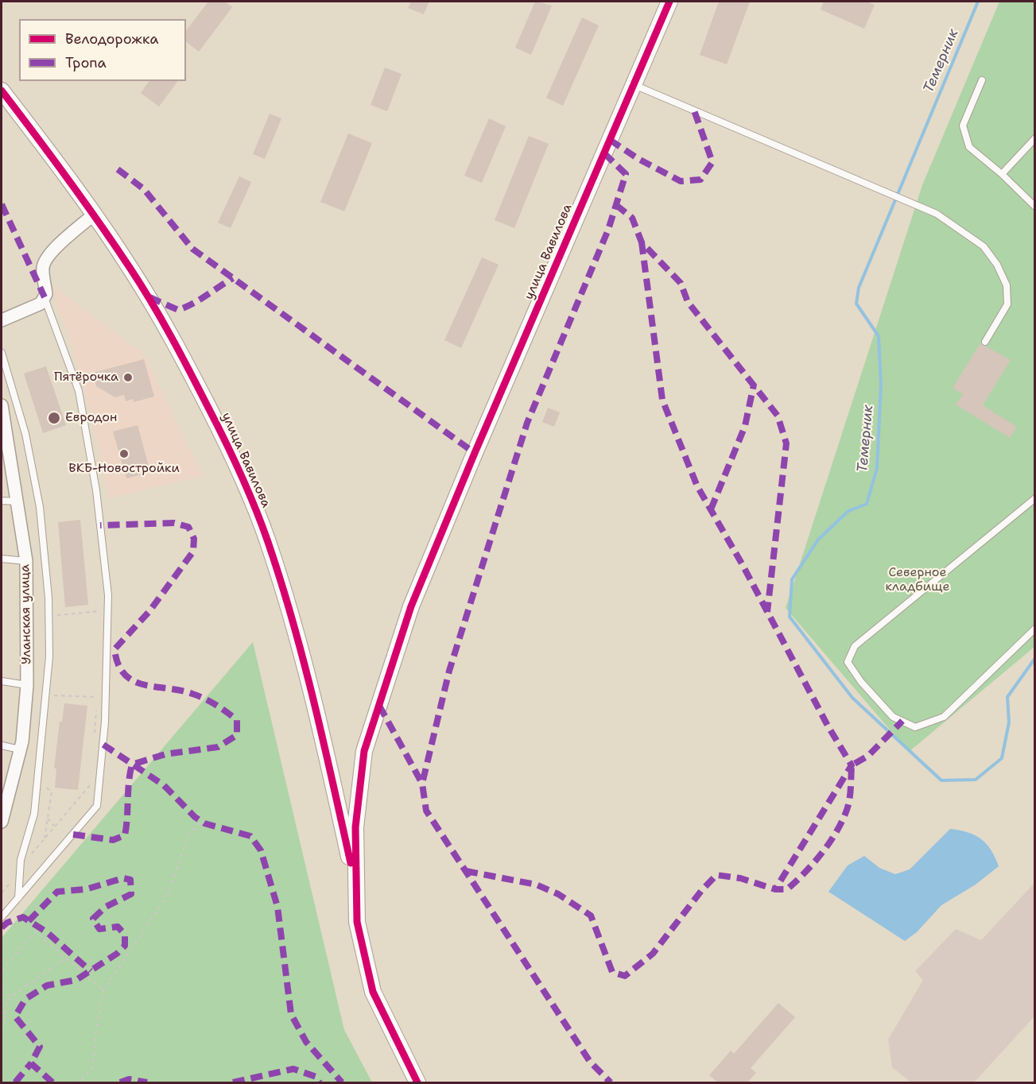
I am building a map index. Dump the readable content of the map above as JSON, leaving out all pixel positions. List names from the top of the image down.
{
  "streets": {
    "street": ["улица Вавилова", "Уланская улица"]
  },
  "water": ["Темерник"],
  "parks": ["Северное кладбище"],
  "places": ["Пятёрочка", "Евродон", "ВКБ-Новостройки"],
  "legend": ["Велодорожка", "Тропа"]
}
